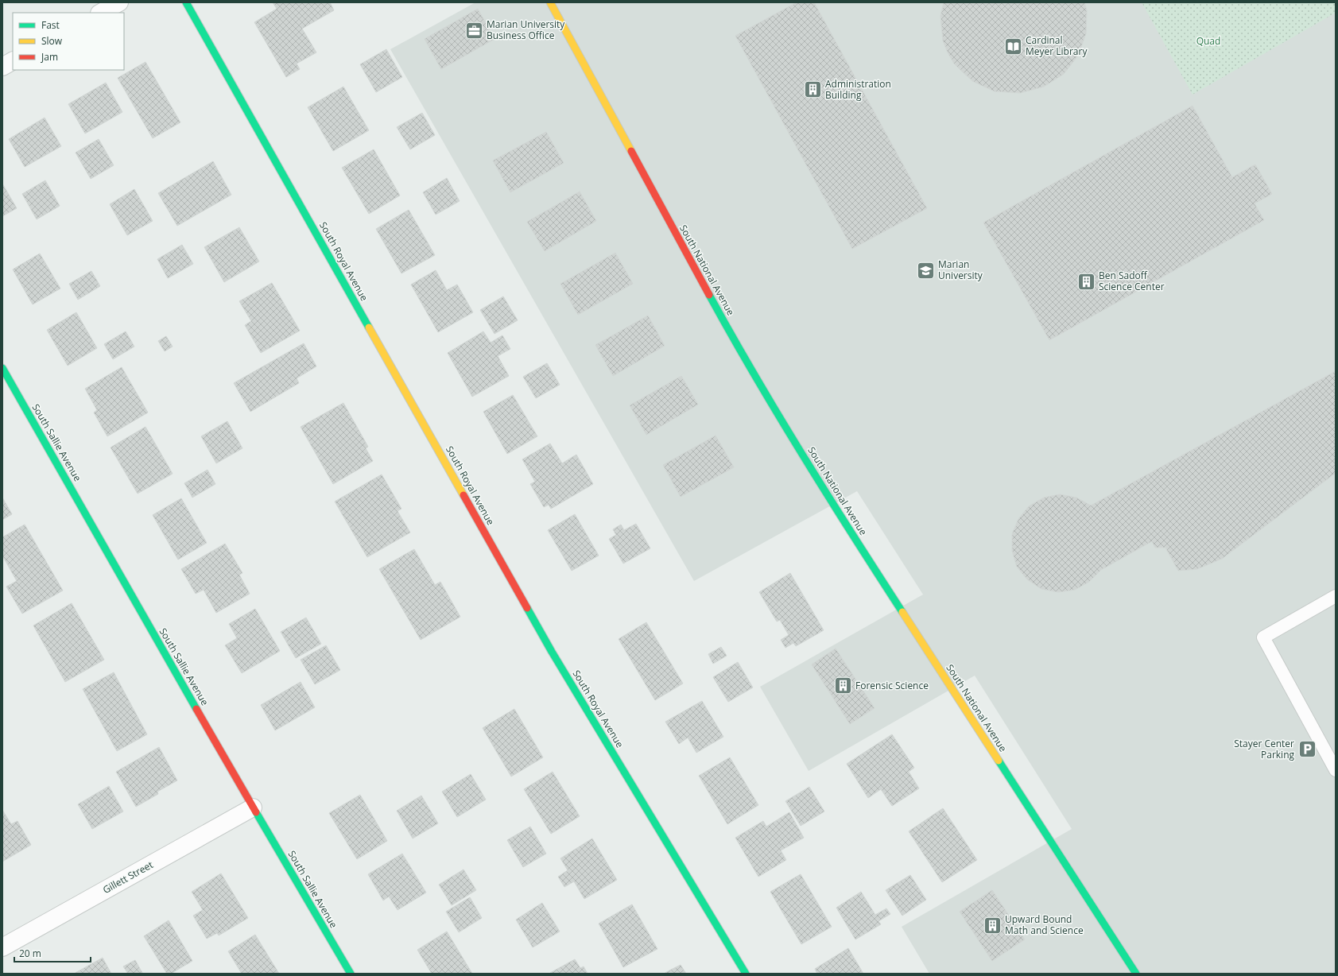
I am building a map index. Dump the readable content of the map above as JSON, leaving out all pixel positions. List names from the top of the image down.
{
  "streets": {
    "street": [
      "South Royal Avenue",
      "South National Avenue",
      "South Sallie Avenue",
      "Gillett Street"
    ]
  },
  "crossings": [
    ["South Sallie Avenue", "Gillett Street"]
  ],
  "parks": ["Quad"],
  "places": {
    "office": ["Marian University Business Office"],
    "library": ["Cardinal Meyer Library"],
    "building": [
      "Administration Building",
      "Ben Sadoff Science Center",
      "Forensic Science",
      "Upward Bound Math and Science"
    ],
    "school or university": ["Marian University"],
    "parking": ["Stayer Center Parking"]
  },
  "legend": ["Fast", "Slow", "Jam"],
  "scale_bar": "20 m"
}
